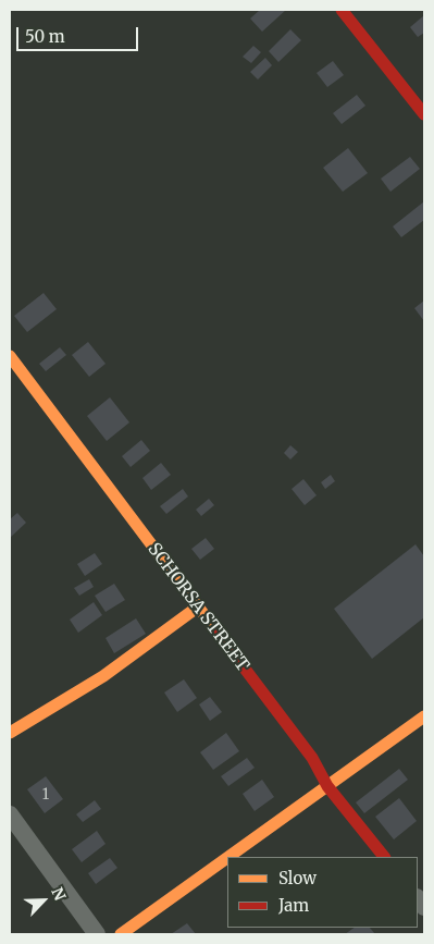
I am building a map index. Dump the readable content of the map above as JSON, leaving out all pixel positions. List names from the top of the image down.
{
  "streets": {
    "street": ["SCHORSA STREET"]
  },
  "house_numbers": ["1"],
  "legend": ["Slow", "Jam"],
  "scale_bar": "50 m",
  "north": "top right"
}
